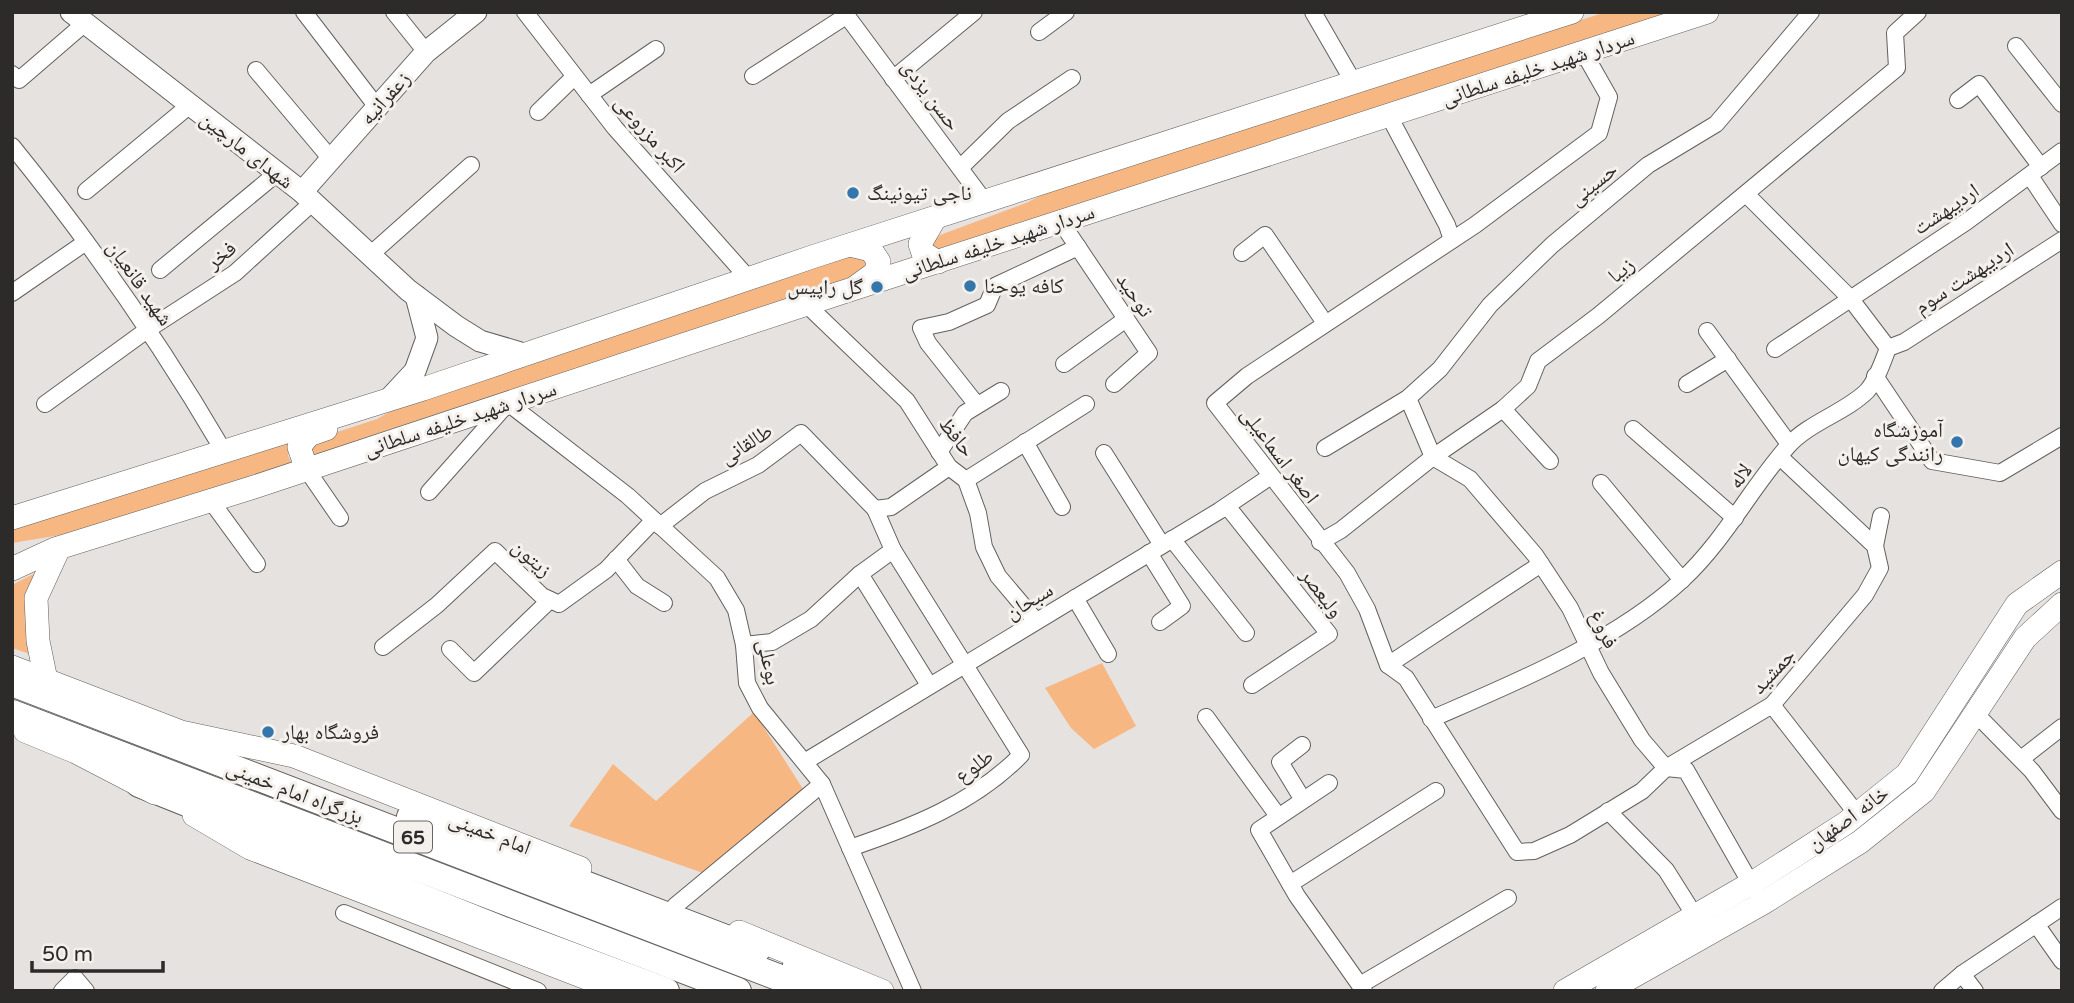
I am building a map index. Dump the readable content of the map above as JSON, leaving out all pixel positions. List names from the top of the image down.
{
  "streets": {
    "highway": ["بزرگراه امام خمینی", "65"],
    "main road": ["سردار شهید خلیفه سلطانی", "خانه اصفهان", "امام خمینی"],
    "street": [
      "حسن یزدی",
      "زعفرانیه",
      "اکبر مزروعی",
      "شهدای مارچین",
      "حسینی",
      "اردیبهشت",
      "فخر",
      "زیبا",
      "اردیبهشت سوم",
      "شهید قانعیان",
      "توحید",
      "حافظ",
      "طالقانی",
      "اصغر اسماعیلی",
      "لاله",
      "زیتون",
      "ولیعصر",
      "سبحان",
      "فروغ",
      "بوعلی",
      "جمشید",
      "طلوع"
    ]
  },
  "crossings": [
    ["سردار شهید خلیفه سلطانی", "حسن یزدی"],
    ["سردار شهید خلیفه سلطانی", "اکبر مزروعی"],
    ["سردار شهید خلیفه سلطانی", "شهدای مارچین"],
    ["سردار شهید خلیفه سلطانی", "شهید قانعیان"],
    ["سردار شهید خلیفه سلطانی", "توحید"],
    ["سردار شهید خلیفه سلطانی", "حافظ"],
    ["سردار شهید خلیفه سلطانی", "اصغر اسماعیلی"],
    ["سردار شهید خلیفه سلطانی", "بوعلی"],
    ["زعفرانیه", "شهدای مارچین"],
    ["زعفرانیه", "فخر"],
    ["شهدای مارچین", "فخر"],
    ["فخر", "شهید قانعیان"],
    ["زیبا", "اصغر اسماعیلی"],
    ["زیبا", "فروغ"],
    ["اردیبهشت سوم", "لاله"],
    ["توحید", "حافظ"],
    ["حافظ", "سبحان"],
    ["طالقانی", "زیتون"],
    ["طالقانی", "سبحان"],
    ["طالقانی", "بوعلی"],
    ["طالقانی", "طلوع"],
    ["اصغر اسماعیلی", "لاله"],
    ["اصغر اسماعیلی", "سبحان"],
    ["اصغر اسماعیلی", "فروغ"],
    ["اصغر اسماعیلی", "جمشید"],
    ["لاله", "فروغ"],
    ["زیتون", "بوعلی"],
    ["ولیعصر", "سبحان"],
    ["سبحان", "بوعلی"],
    ["سبحان", "طلوع"],
    ["فروغ", "جمشید"],
    ["فروغ", "خانه اصفهان"],
    ["بوعلی", "طلوع"]
  ],
  "places": [
    "ناجی‌ تیونینگ",
    "کافه یوحنا",
    "گل راپیس",
    "آموزشگاه رانندگی کیهان",
    "فروشگاه بهار"
  ],
  "scale_bar": "50 m"
}
